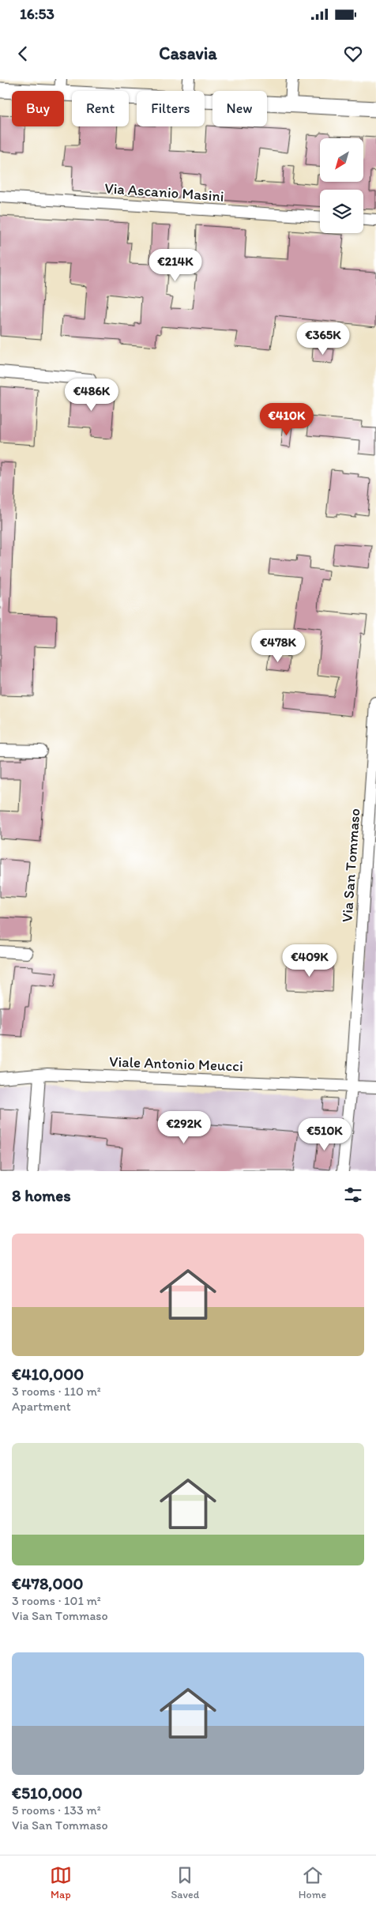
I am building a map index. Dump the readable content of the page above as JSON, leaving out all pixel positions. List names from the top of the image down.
{
  "streets": {
    "street": ["Via Ascanio Masini", "Via San Tommaso", "Viale Antonio Meucci"]
  },
  "crossings": [
    ["Via San Tommaso", "Viale Antonio Meucci"]
  ],
  "north": "bottom left",
  "page": {
    "status": "16:53",
    "header": "Casavia",
    "chip": [
      "Buy",
      "Rent",
      "Filters",
      "New"
    ],
    "price": [
      "€214K",
      "€365K",
      "€486K",
      "€410K",
      "€478K",
      "€409K",
      "€292K",
      "€510K"
    ],
    "heading": "8 homes",
    "list": [
      {
        "name": "€410,000",
        "note": "3 rooms · 110 m² · Apartment"
      },
      {
        "name": "€478,000",
        "note": "3 rooms · 101 m² · Via San Tommaso"
      },
      {
        "name": "€510,000",
        "note": "5 rooms · 133 m² · Via San Tommaso"
      }
    ],
    "tabs": ["Map", "Saved", "Home"]
  }
}
